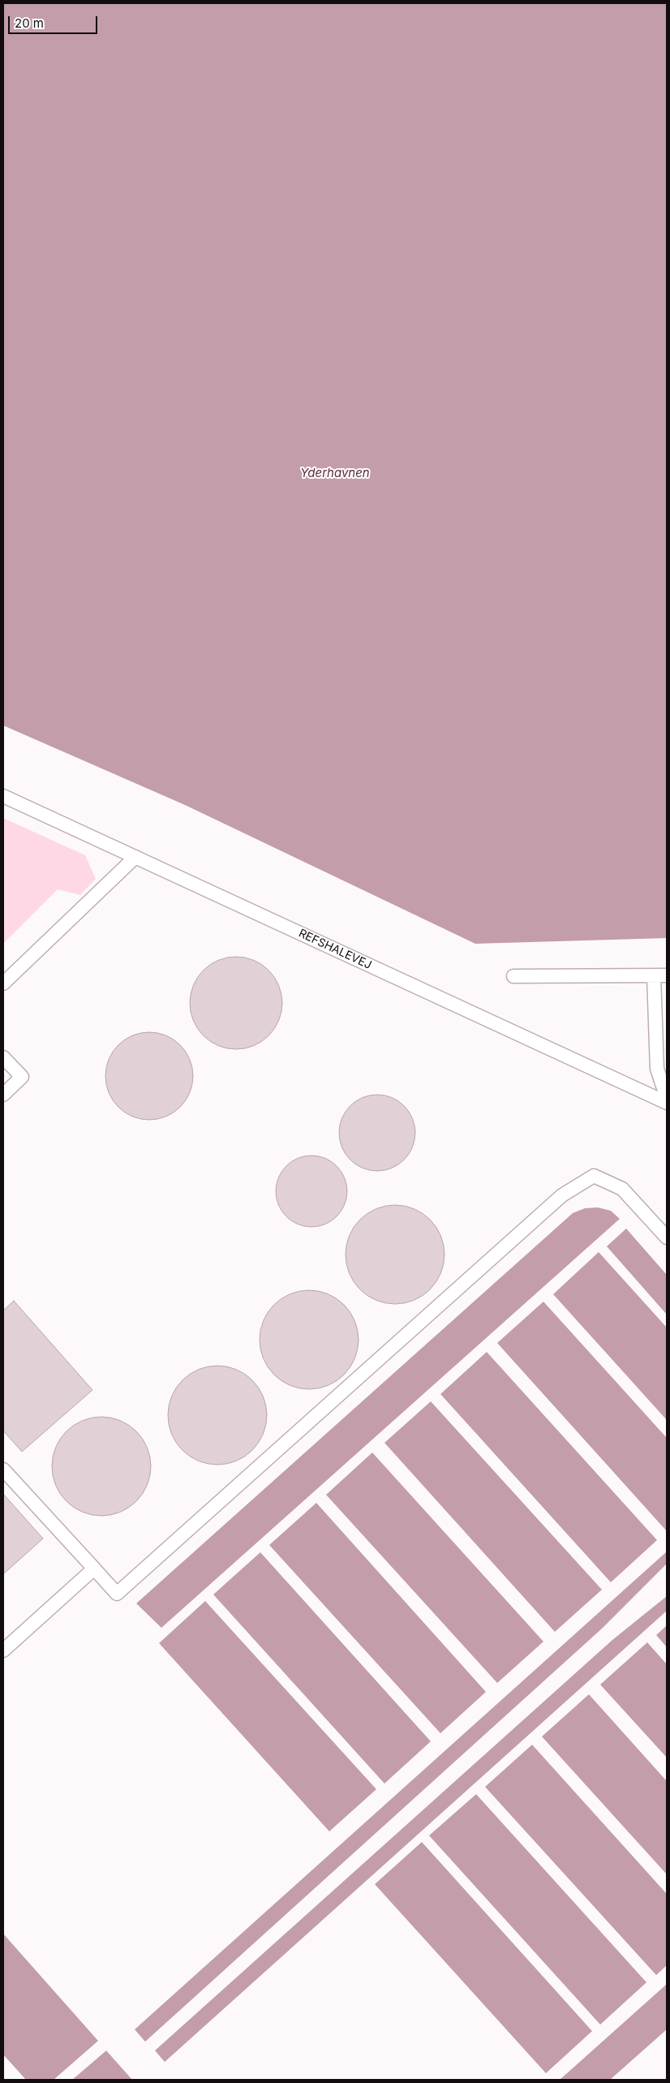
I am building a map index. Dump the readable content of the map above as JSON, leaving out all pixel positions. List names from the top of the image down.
{
  "streets": {
    "lane": ["REFSHALEVEJ"]
  },
  "water": ["Yderhavnen"],
  "scale_bar": "20 m"
}
